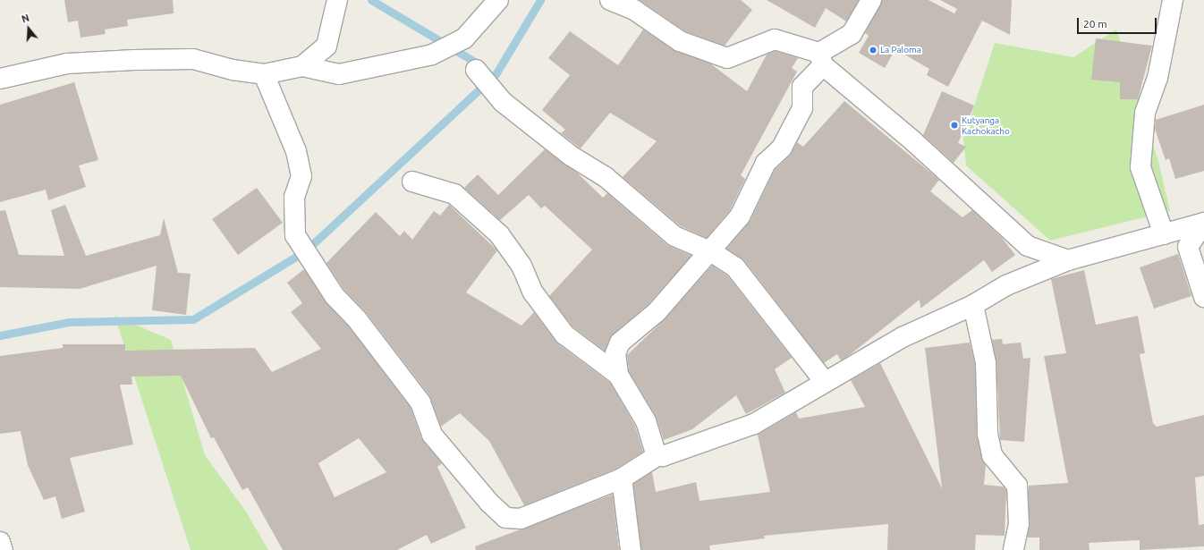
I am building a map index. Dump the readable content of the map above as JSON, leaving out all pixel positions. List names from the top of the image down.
{
  "places": ["La Paloma", "Kutyanga Kachokacho"],
  "scale_bar": "20 m",
  "north": "top"
}
